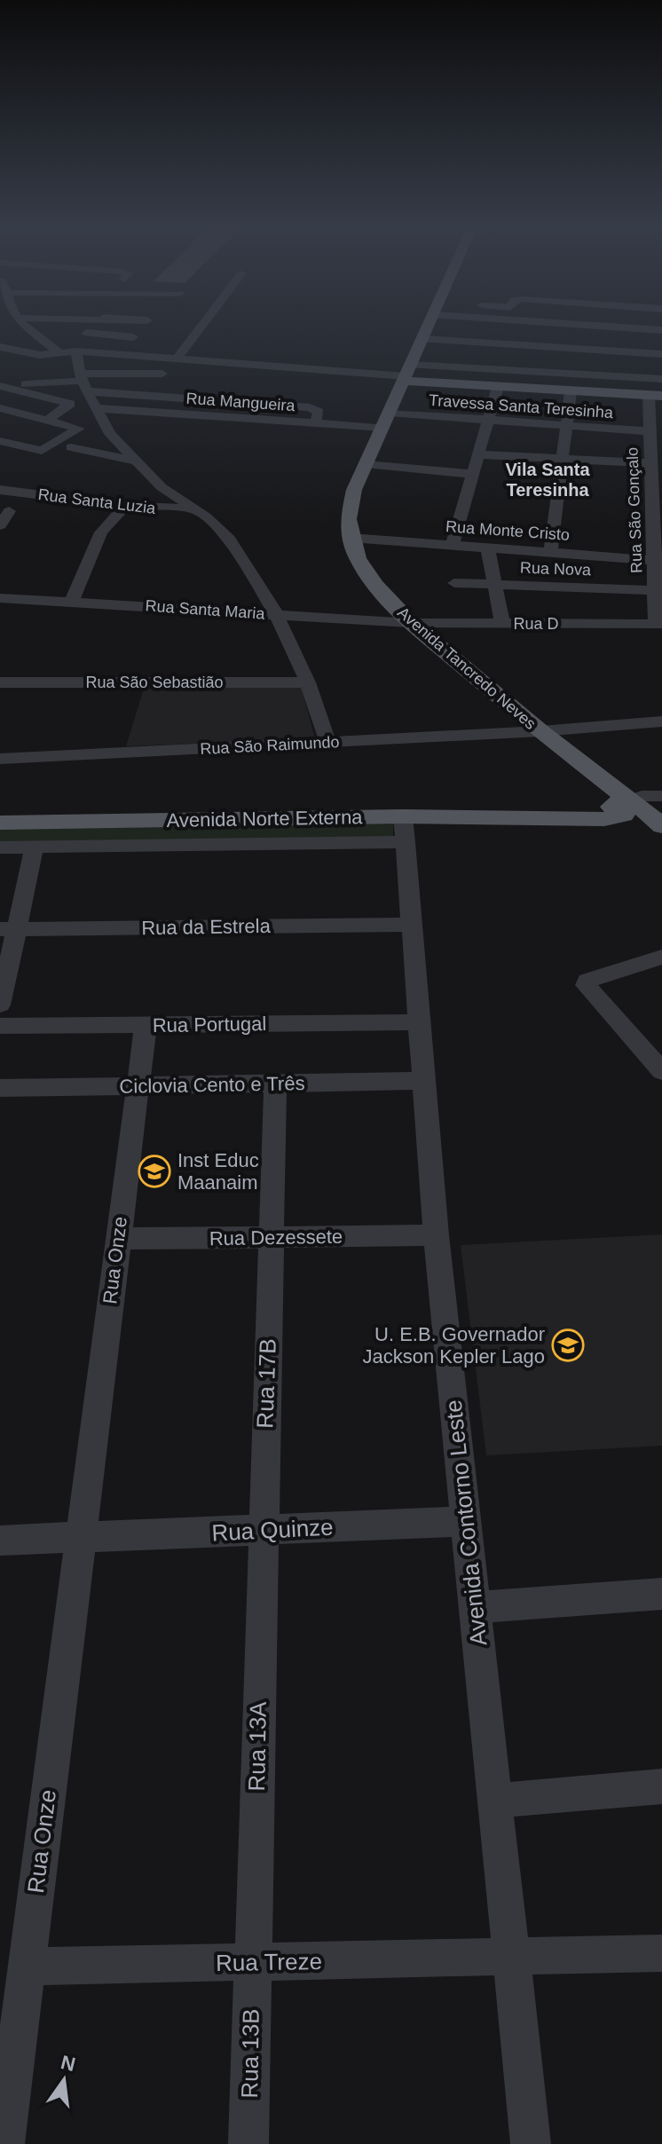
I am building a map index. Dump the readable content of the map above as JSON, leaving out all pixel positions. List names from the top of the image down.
{
  "streets": {
    "main road": ["Avenida Tancredo Neves", "Avenida Norte Externa"],
    "street": [
      "Rua Mangueira",
      "Travessa Santa Teresinha",
      "Rua Santa Luzia",
      "Rua São Gonçalo",
      "Rua Monte Cristo",
      "Rua Nova",
      "Rua Santa Maria",
      "Rua D",
      "Rua São Sebastião",
      "Rua São Raimundo",
      "Rua da Estrela",
      "Rua Portugal",
      "Ciclovia Cento e Três",
      "Rua Dezessete",
      "Rua Onze",
      "Rua 17B",
      "Avenida Contorno Leste",
      "Rua Quinze",
      "Rua 13A",
      "Rua Treze",
      "Rua 13B"
    ]
  },
  "crossings": [
    ["Rua Mangueira", "Travessa Santa Teresinha"],
    ["Rua Mangueira", "Rua Santa Luzia"],
    ["Rua Mangueira", "Avenida Tancredo Neves"],
    ["Travessa Santa Teresinha", "Rua São Gonçalo"],
    ["Travessa Santa Teresinha", "Avenida Tancredo Neves"],
    ["Rua Santa Luzia", "Rua Santa Maria"],
    ["Rua Santa Luzia", "Rua São Sebastião"],
    ["Rua Santa Luzia", "Rua São Raimundo"],
    ["Rua São Gonçalo", "Rua Monte Cristo"],
    ["Rua São Gonçalo", "Rua Nova"],
    ["Rua São Gonçalo", "Rua D"],
    ["Rua Monte Cristo", "Avenida Tancredo Neves"],
    ["Rua Santa Maria", "Rua D"],
    ["Rua Santa Maria", "Avenida Tancredo Neves"],
    ["Rua D", "Avenida Tancredo Neves"],
    ["Avenida Tancredo Neves", "Rua São Raimundo"],
    ["Avenida Tancredo Neves", "Avenida Norte Externa"],
    ["Avenida Norte Externa", "Avenida Contorno Leste"],
    ["Rua da Estrela", "Avenida Contorno Leste"],
    ["Rua Portugal", "Rua Onze"],
    ["Rua Portugal", "Avenida Contorno Leste"],
    ["Ciclovia Cento e Três", "Rua Onze"],
    ["Ciclovia Cento e Três", "Rua 17B"],
    ["Ciclovia Cento e Três", "Avenida Contorno Leste"],
    ["Rua Dezessete", "Rua Onze"],
    ["Rua Dezessete", "Rua 17B"],
    ["Rua Dezessete", "Avenida Contorno Leste"],
    ["Rua Onze", "Rua Quinze"],
    ["Rua Onze", "Rua Treze"],
    ["Rua 17B", "Rua Quinze"],
    ["Rua 17B", "Rua 13A"],
    ["Avenida Contorno Leste", "Rua Quinze"],
    ["Avenida Contorno Leste", "Rua Treze"],
    ["Rua Quinze", "Rua 13A"],
    ["Rua 13A", "Rua Treze"],
    ["Rua 13A", "Rua 13B"],
    ["Rua Treze", "Rua 13B"]
  ],
  "districts": ["Vila Santa Teresinha"],
  "places": {
    "school or university": ["Inst Educ Maanaim", "U. E.B. Governador Jackson Kepler Lago"]
  },
  "north": "top"
}
